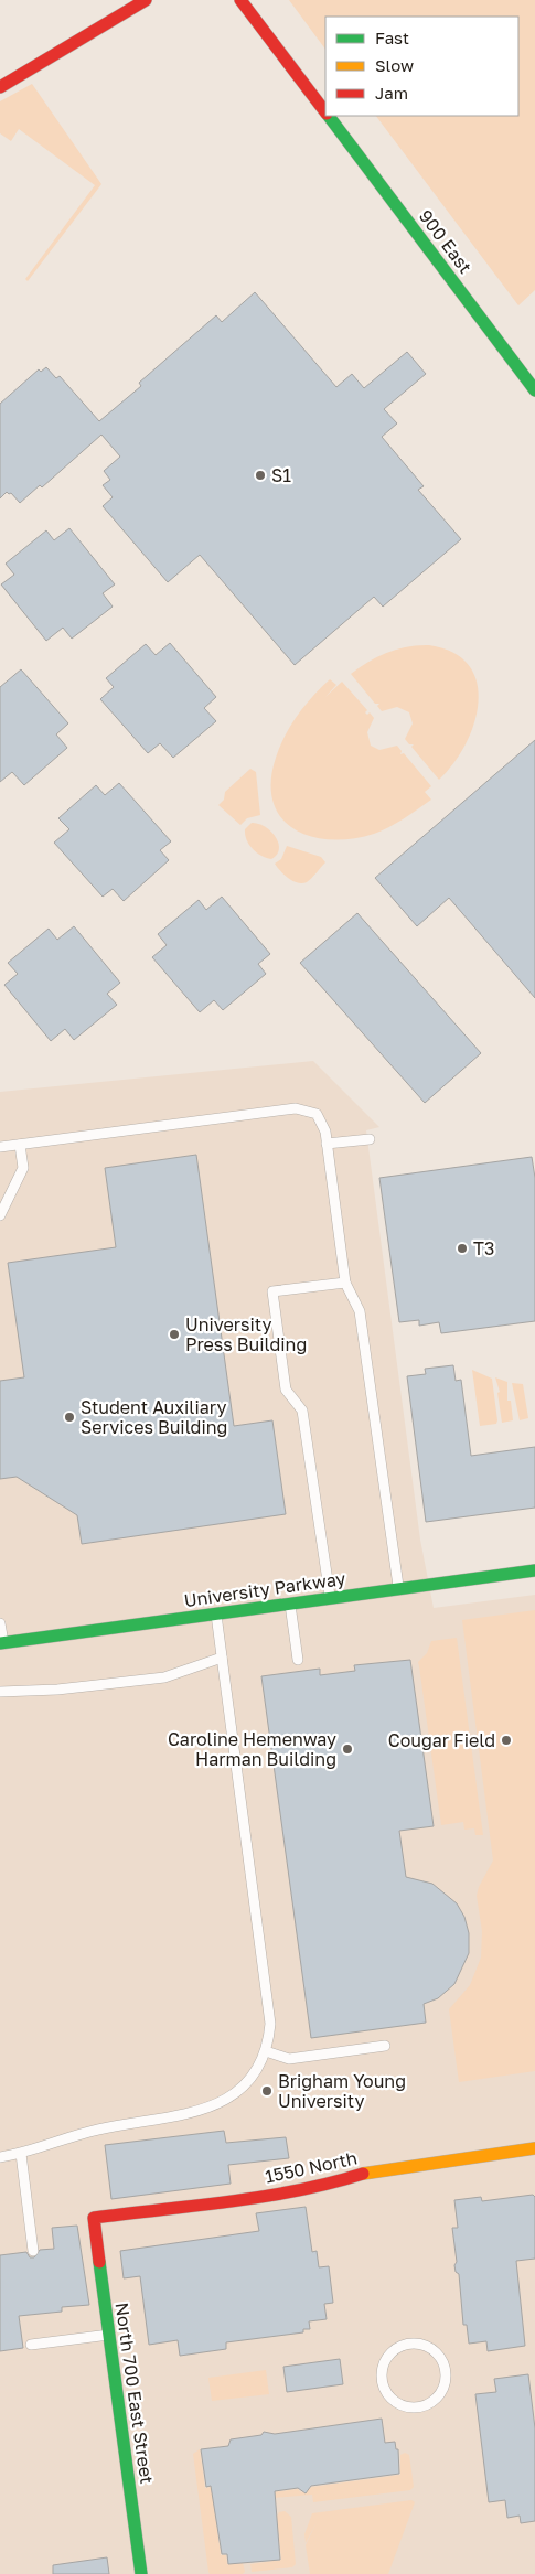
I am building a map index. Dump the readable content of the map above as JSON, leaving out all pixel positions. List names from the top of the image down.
{
  "streets": {
    "main road": [
      "900 East",
      "University Parkway",
      "1550 North",
      "North 700 East Street"
    ]
  },
  "crossings": [
    ["1550 North", "North 700 East Street"]
  ],
  "places": [
    "S1",
    "T3",
    "University Press Building",
    "Student Auxiliary Services Building",
    "Cougar Field",
    "Caroline Hemenway Harman Building",
    "Brigham Young University"
  ],
  "legend": ["Fast", "Slow", "Jam"]
}
